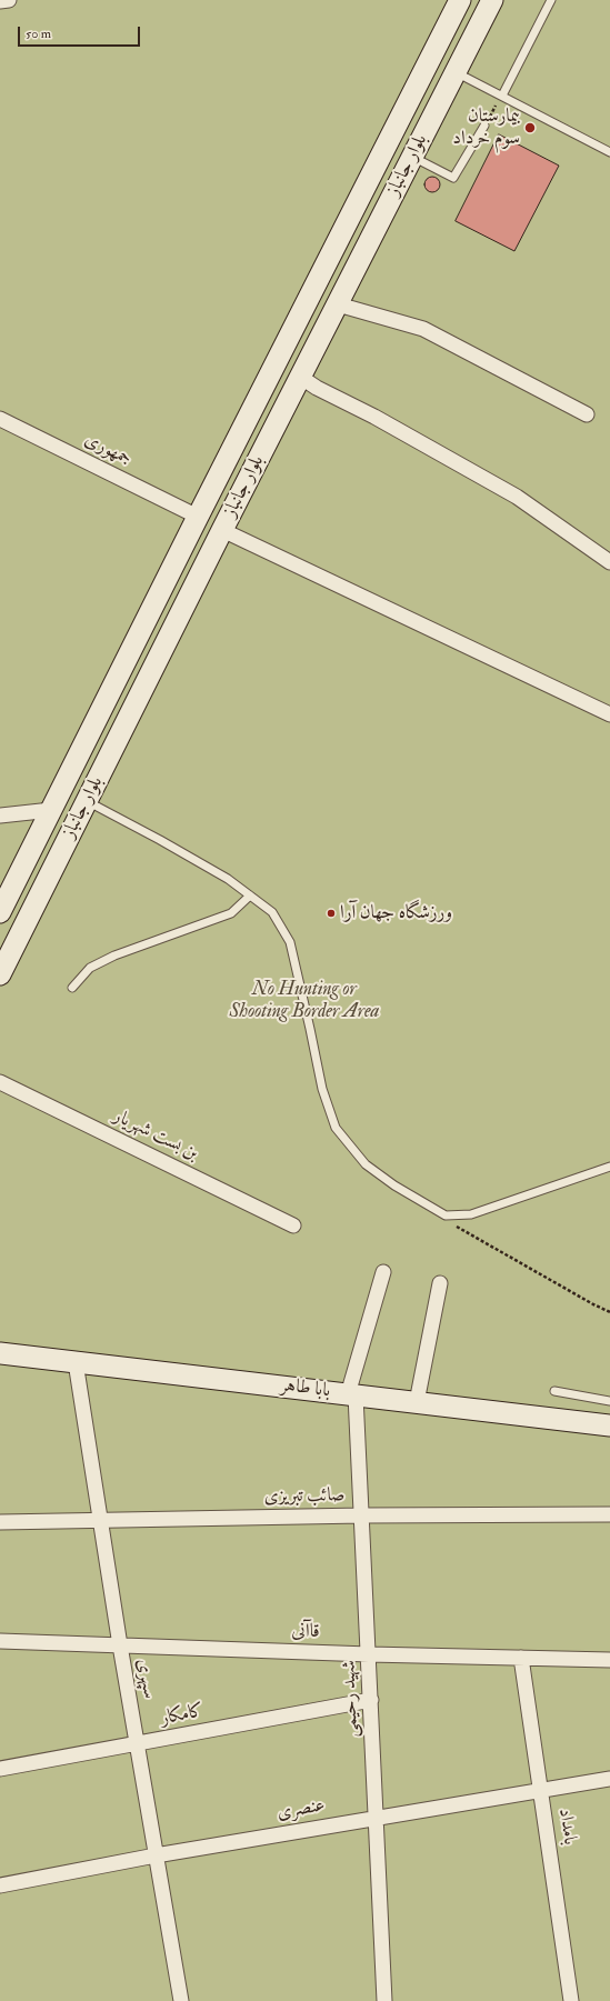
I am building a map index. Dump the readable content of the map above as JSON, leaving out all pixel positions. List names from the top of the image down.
{
  "streets": {
    "main road": ["بلوار جانباز", "بابا طاهر"],
    "street": [
      "جمهوری",
      "بن بست شهریار",
      "صائب تبریزی",
      "قاآنی",
      "سپهری",
      "شهید رحیمی",
      "کامکار",
      "عنصری",
      "بامداد"
    ]
  },
  "crossings": [
    ["بلوار جانباز", "جمهوری"],
    ["بابا طاهر", "سپهری"],
    ["بابا طاهر", "شهید رحیمی"],
    ["صائب تبریزی", "سپهری"],
    ["صائب تبریزی", "شهید رحیمی"],
    ["قاآنی", "سپهری"],
    ["قاآنی", "شهید رحیمی"],
    ["قاآنی", "بامداد"],
    ["سپهری", "کامکار"],
    ["سپهری", "عنصری"],
    ["شهید رحیمی", "کامکار"],
    ["شهید رحیمی", "عنصری"],
    ["عنصری", "بامداد"]
  ],
  "parks": ["No Hunting or Shooting Border Area"],
  "places": ["بیمارستان سوم خرداد", "ورزشگاه جهان آرا"],
  "scale_bar": "50 m"
}
